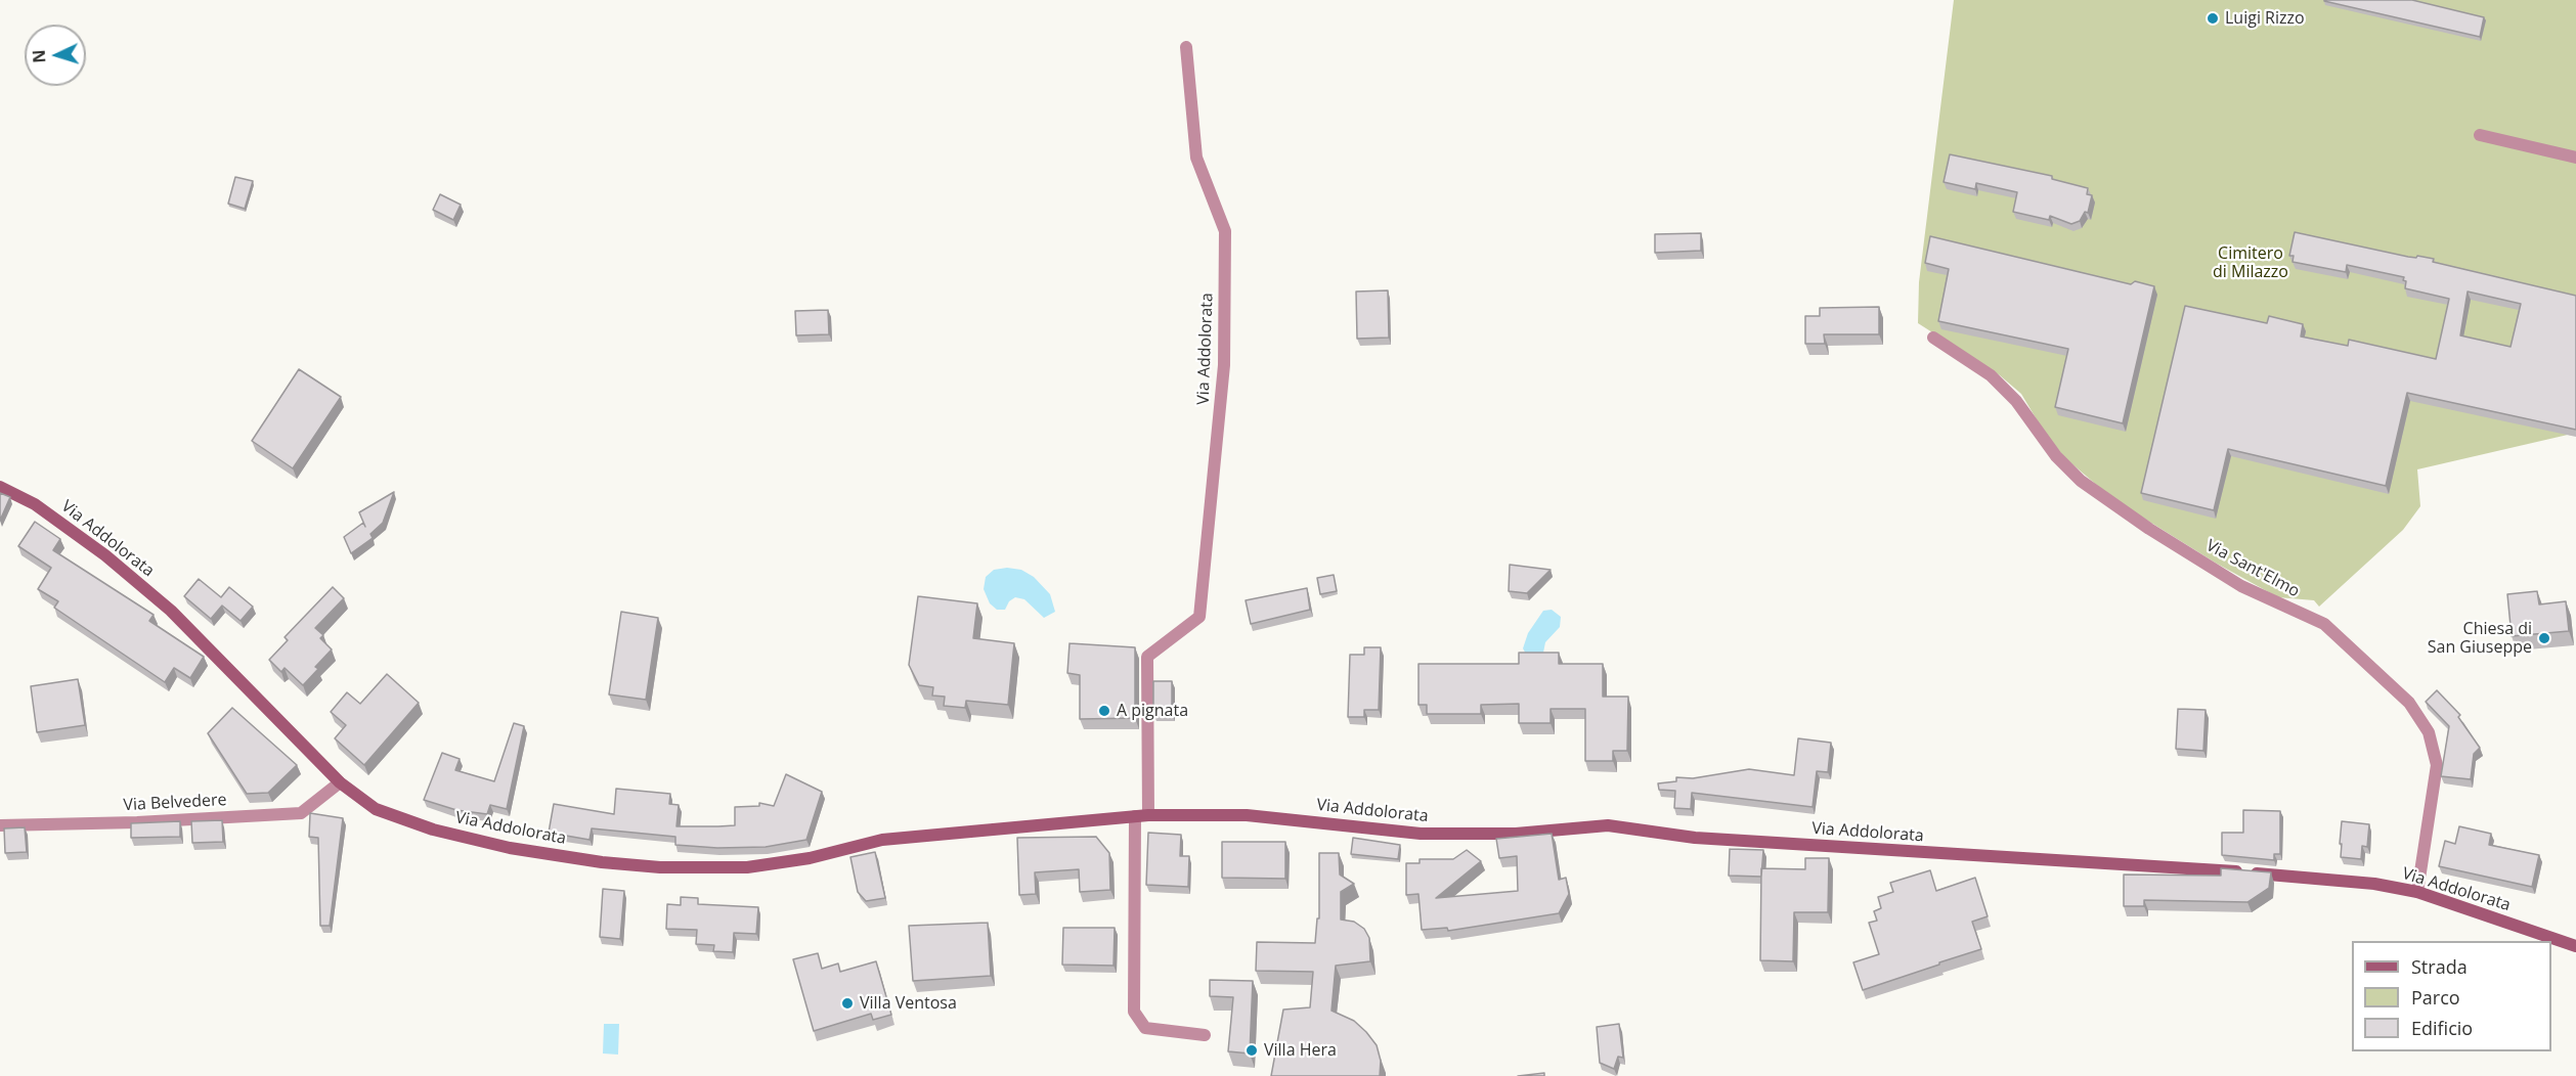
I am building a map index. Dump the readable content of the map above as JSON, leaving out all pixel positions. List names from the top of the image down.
{
  "streets": {
    "street": ["Via Addolorata", "Via Sant'Elmo", "Via Belvedere"]
  },
  "crossings": [
    ["Via Addolorata", "Via Sant'Elmo"],
    ["Via Addolorata", "Via Belvedere"]
  ],
  "parks": ["Cimitero di Milazzo"],
  "places": [
    "Luigi Rizzo",
    "Chiesa di San Giuseppe",
    "A pignata",
    "Villa Ventosa",
    "Villa Hera"
  ],
  "legend": ["Strada", "Parco", "Edificio"],
  "north": "left"
}
